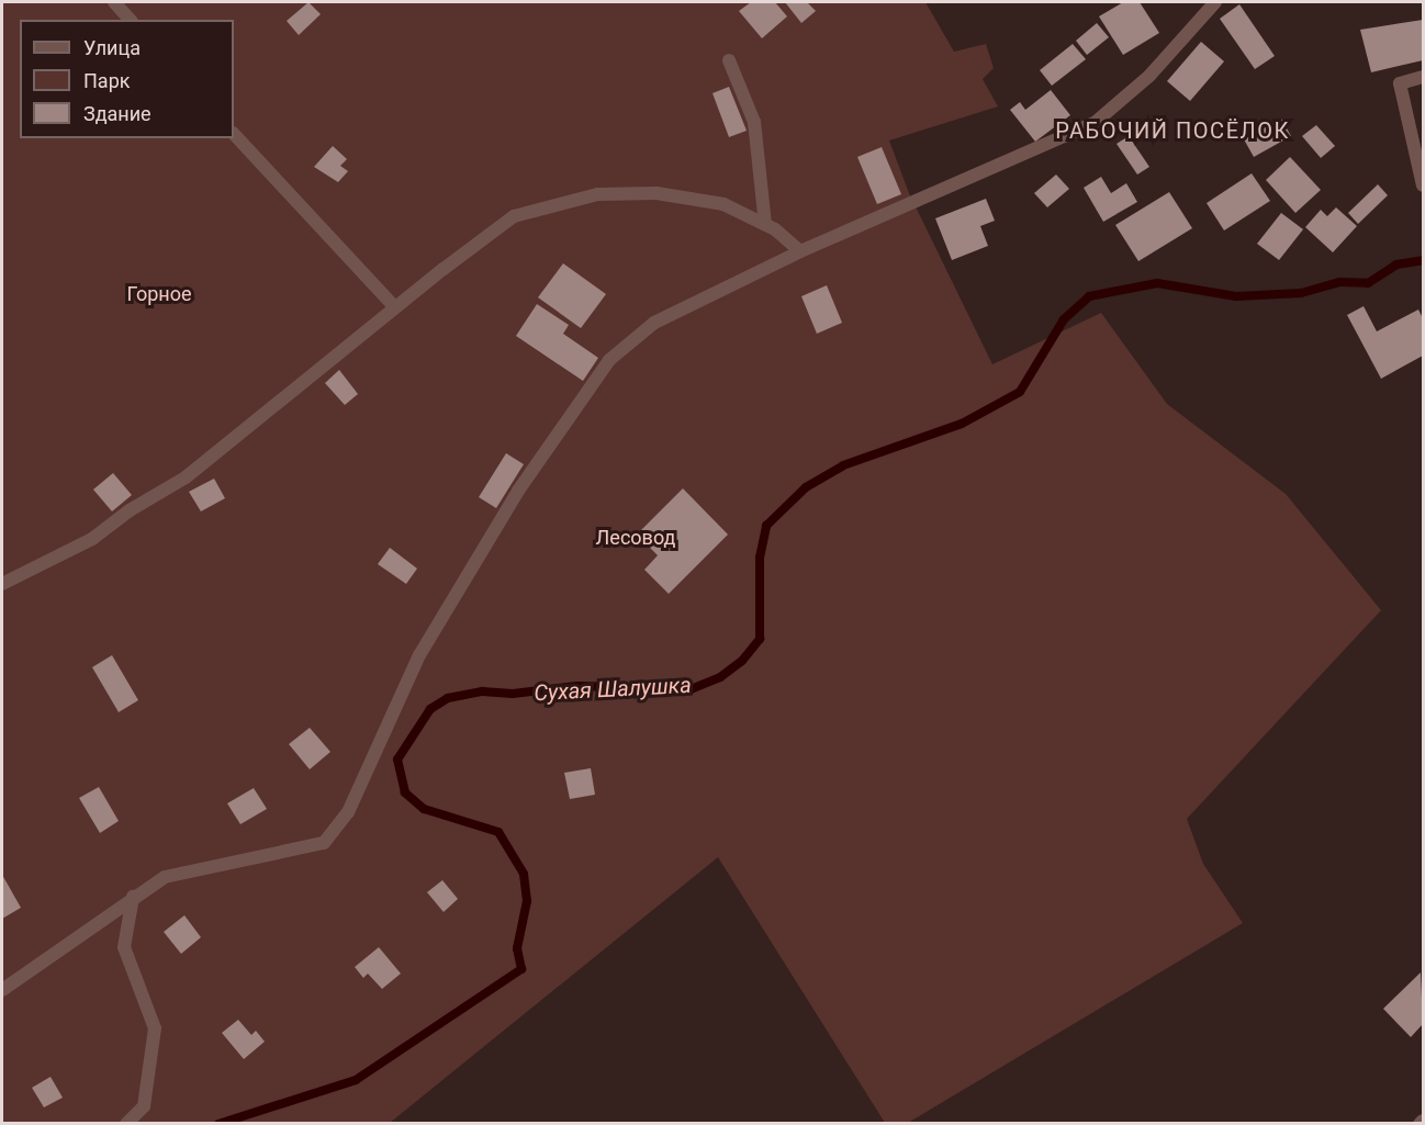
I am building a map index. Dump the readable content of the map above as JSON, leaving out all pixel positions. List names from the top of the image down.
{
  "districts": ["РАБОЧИЙ ПОСЁЛОК"],
  "water": ["Сухая Шалушка"],
  "parks": ["Горное", "Лесовод"],
  "legend": ["Улица", "Парк", "Здание"]
}
